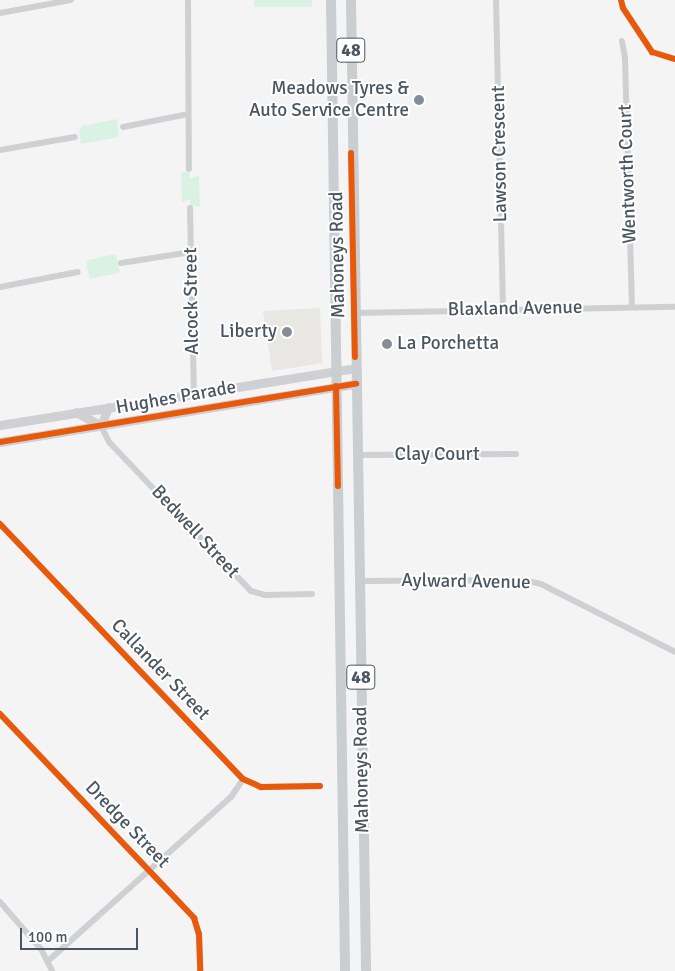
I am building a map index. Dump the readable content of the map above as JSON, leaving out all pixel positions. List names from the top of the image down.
{
  "streets": {
    "main road": ["48", "Mahoneys Road"],
    "street": [
      "Lawson Crescent",
      "Wentworth Court",
      "Alcock Street",
      "Blaxland Avenue",
      "Hughes Parade",
      "Clay Court",
      "Bedwell Street",
      "Aylward Avenue",
      "Callander Street",
      "Dredge Street"
    ]
  },
  "crossings": [
    ["Lawson Crescent", "Blaxland Avenue"],
    ["Wentworth Court", "Blaxland Avenue"],
    ["Mahoneys Road", "Blaxland Avenue"],
    ["Mahoneys Road", "Hughes Parade"],
    ["Mahoneys Road", "Clay Court"],
    ["Mahoneys Road", "Aylward Avenue"],
    ["Alcock Street", "Hughes Parade"],
    ["Hughes Parade", "Bedwell Street"]
  ],
  "places": ["Meadows Tyres & Auto Service Centre", "Liberty", "La Porchetta"],
  "scale_bar": "100 m"
}
